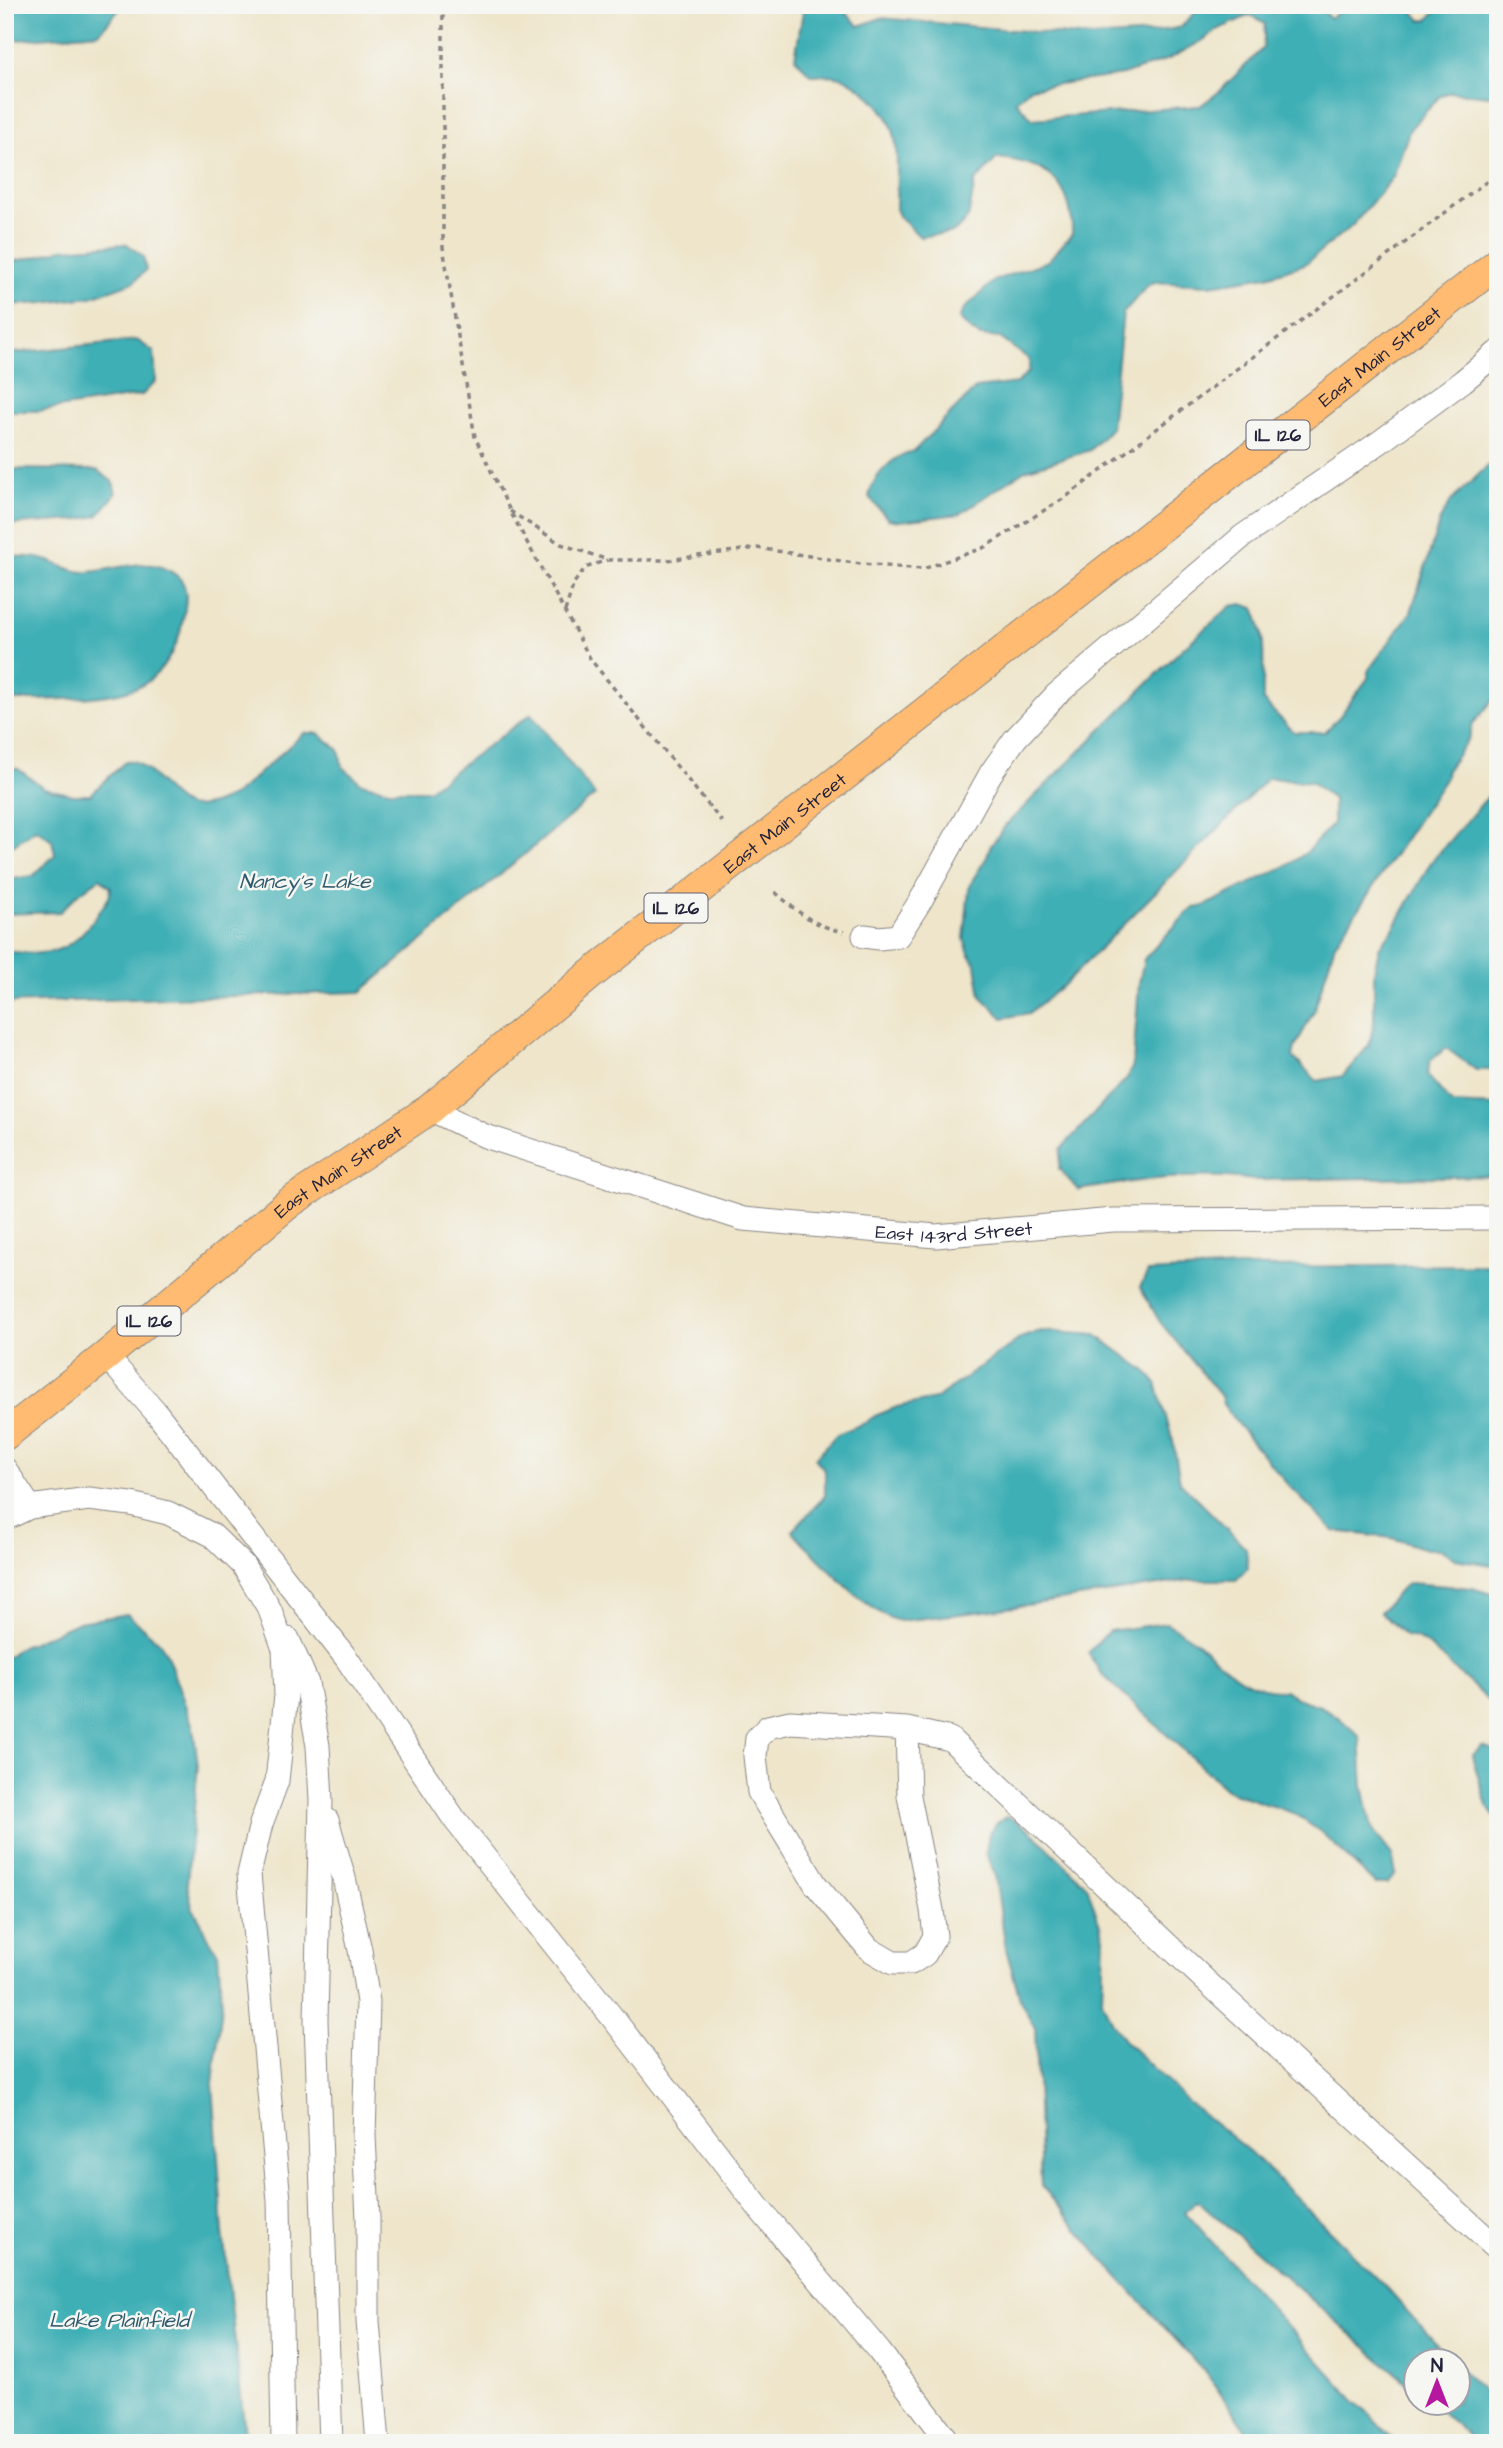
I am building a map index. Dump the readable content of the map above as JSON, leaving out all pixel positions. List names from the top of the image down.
{
  "streets": {
    "main road": ["East Main Street", "IL 126"],
    "street": ["East 143rd Street"]
  },
  "crossings": [
    ["East Main Street", "East 143rd Street"]
  ],
  "water": ["Nancy's Lake", "Lake Plainfield"],
  "north": "top"
}
